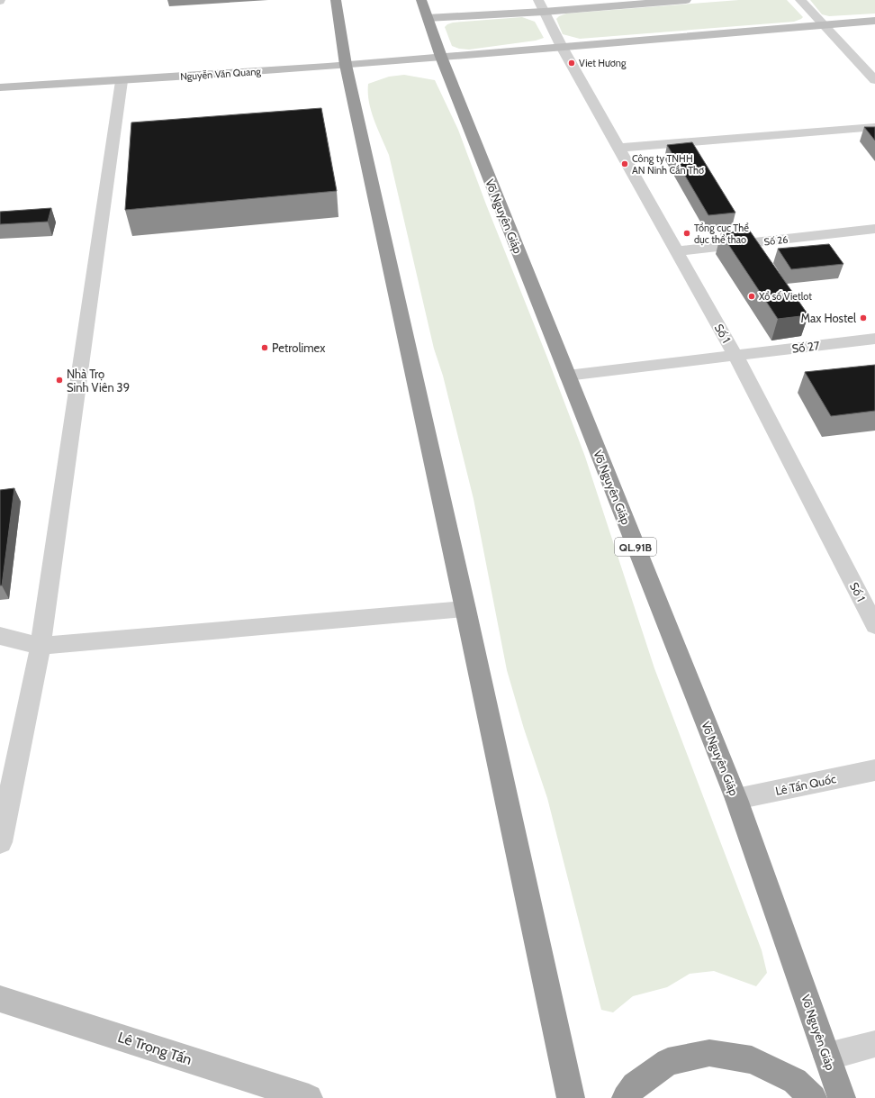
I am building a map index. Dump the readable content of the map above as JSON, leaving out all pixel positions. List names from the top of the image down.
{
  "streets": {
    "highway": ["Võ Nguyên Giáp", "QL.91B"],
    "street": [
      "Nguyễn Văn Quang",
      "Số 26",
      "Số 1",
      "Số 27",
      "Lê Tấn Quốc",
      "Lê Trọng Tấn"
    ]
  },
  "crossings": [
    ["Nguyễn Văn Quang", "Võ Nguyên Giáp"],
    ["Nguyễn Văn Quang", "Số 1"],
    ["Võ Nguyên Giáp", "Số 27"],
    ["Võ Nguyên Giáp", "Lê Tấn Quốc"],
    ["Số 26", "Số 1"],
    ["Số 1", "Số 27"]
  ],
  "places": [
    "Viet Hương",
    "Công ty TNHH AN Ninh Cần Thơ",
    "Tổng cục Thể dục thể thao",
    "Xổ số Vietlot",
    "Max Hostel",
    "Petrolimex",
    "Nhà Trọ Sinh Viên 39"
  ]
}
